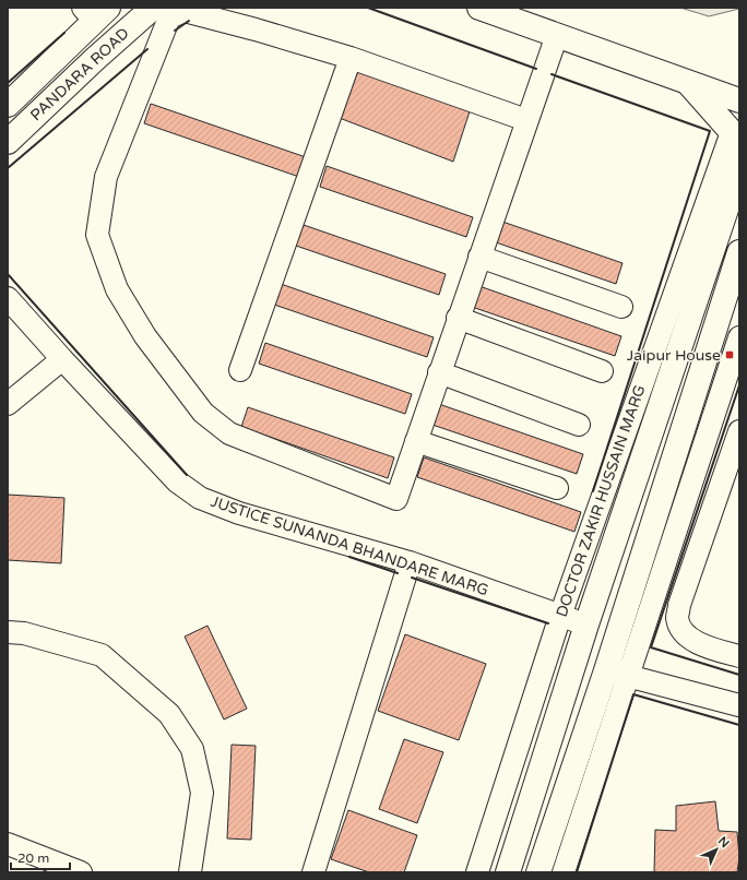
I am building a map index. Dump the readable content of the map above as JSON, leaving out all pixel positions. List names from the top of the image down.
{
  "streets": {
    "main road": ["PANDARA ROAD", "DOCTOR ZAKIR HUSSAIN MARG"],
    "street": ["JUSTICE SUNANDA BHANDARE MARG"]
  },
  "crossings": [
    ["DOCTOR ZAKIR HUSSAIN MARG", "JUSTICE SUNANDA BHANDARE MARG"]
  ],
  "places": {
    "transit": ["Jaipur House"]
  },
  "scale_bar": "20 m",
  "north": "top right"
}
